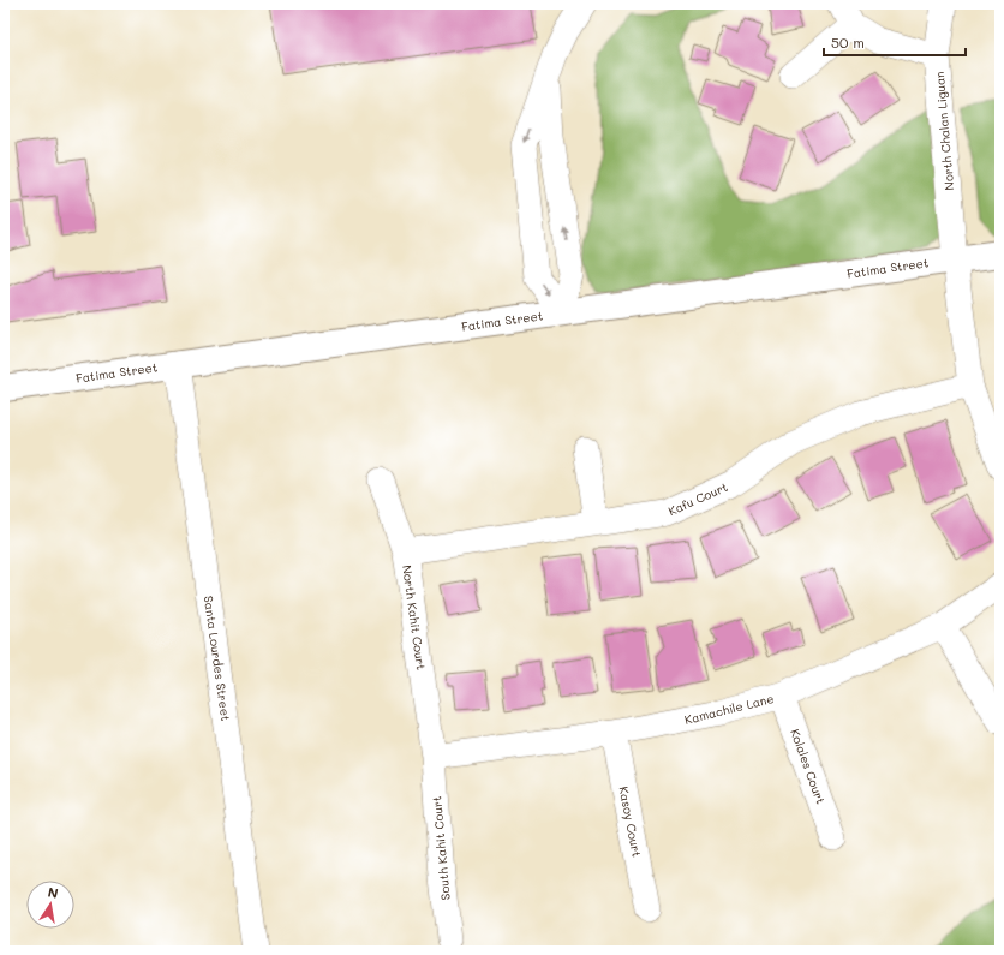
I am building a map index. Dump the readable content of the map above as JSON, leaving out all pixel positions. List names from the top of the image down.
{
  "streets": {
    "main road": ["Fatima Street"],
    "street": [
      "North Chalan Liguan",
      "Kafu Court",
      "North Kahit Court",
      "Santa Lourdes Street",
      "Kamachile Lane",
      "Kolales Court",
      "Kasoy Court",
      "South Kahit Court"
    ]
  },
  "crossings": [
    ["North Chalan Liguan", "Fatima Street"],
    ["North Chalan Liguan", "Kafu Court"],
    ["Fatima Street", "Santa Lourdes Street"],
    ["Kafu Court", "North Kahit Court"],
    ["North Kahit Court", "Kamachile Lane"],
    ["North Kahit Court", "South Kahit Court"],
    ["Kamachile Lane", "Kolales Court"],
    ["Kamachile Lane", "Kasoy Court"],
    ["Kamachile Lane", "South Kahit Court"]
  ],
  "scale_bar": "50 m",
  "north": "top"
}
